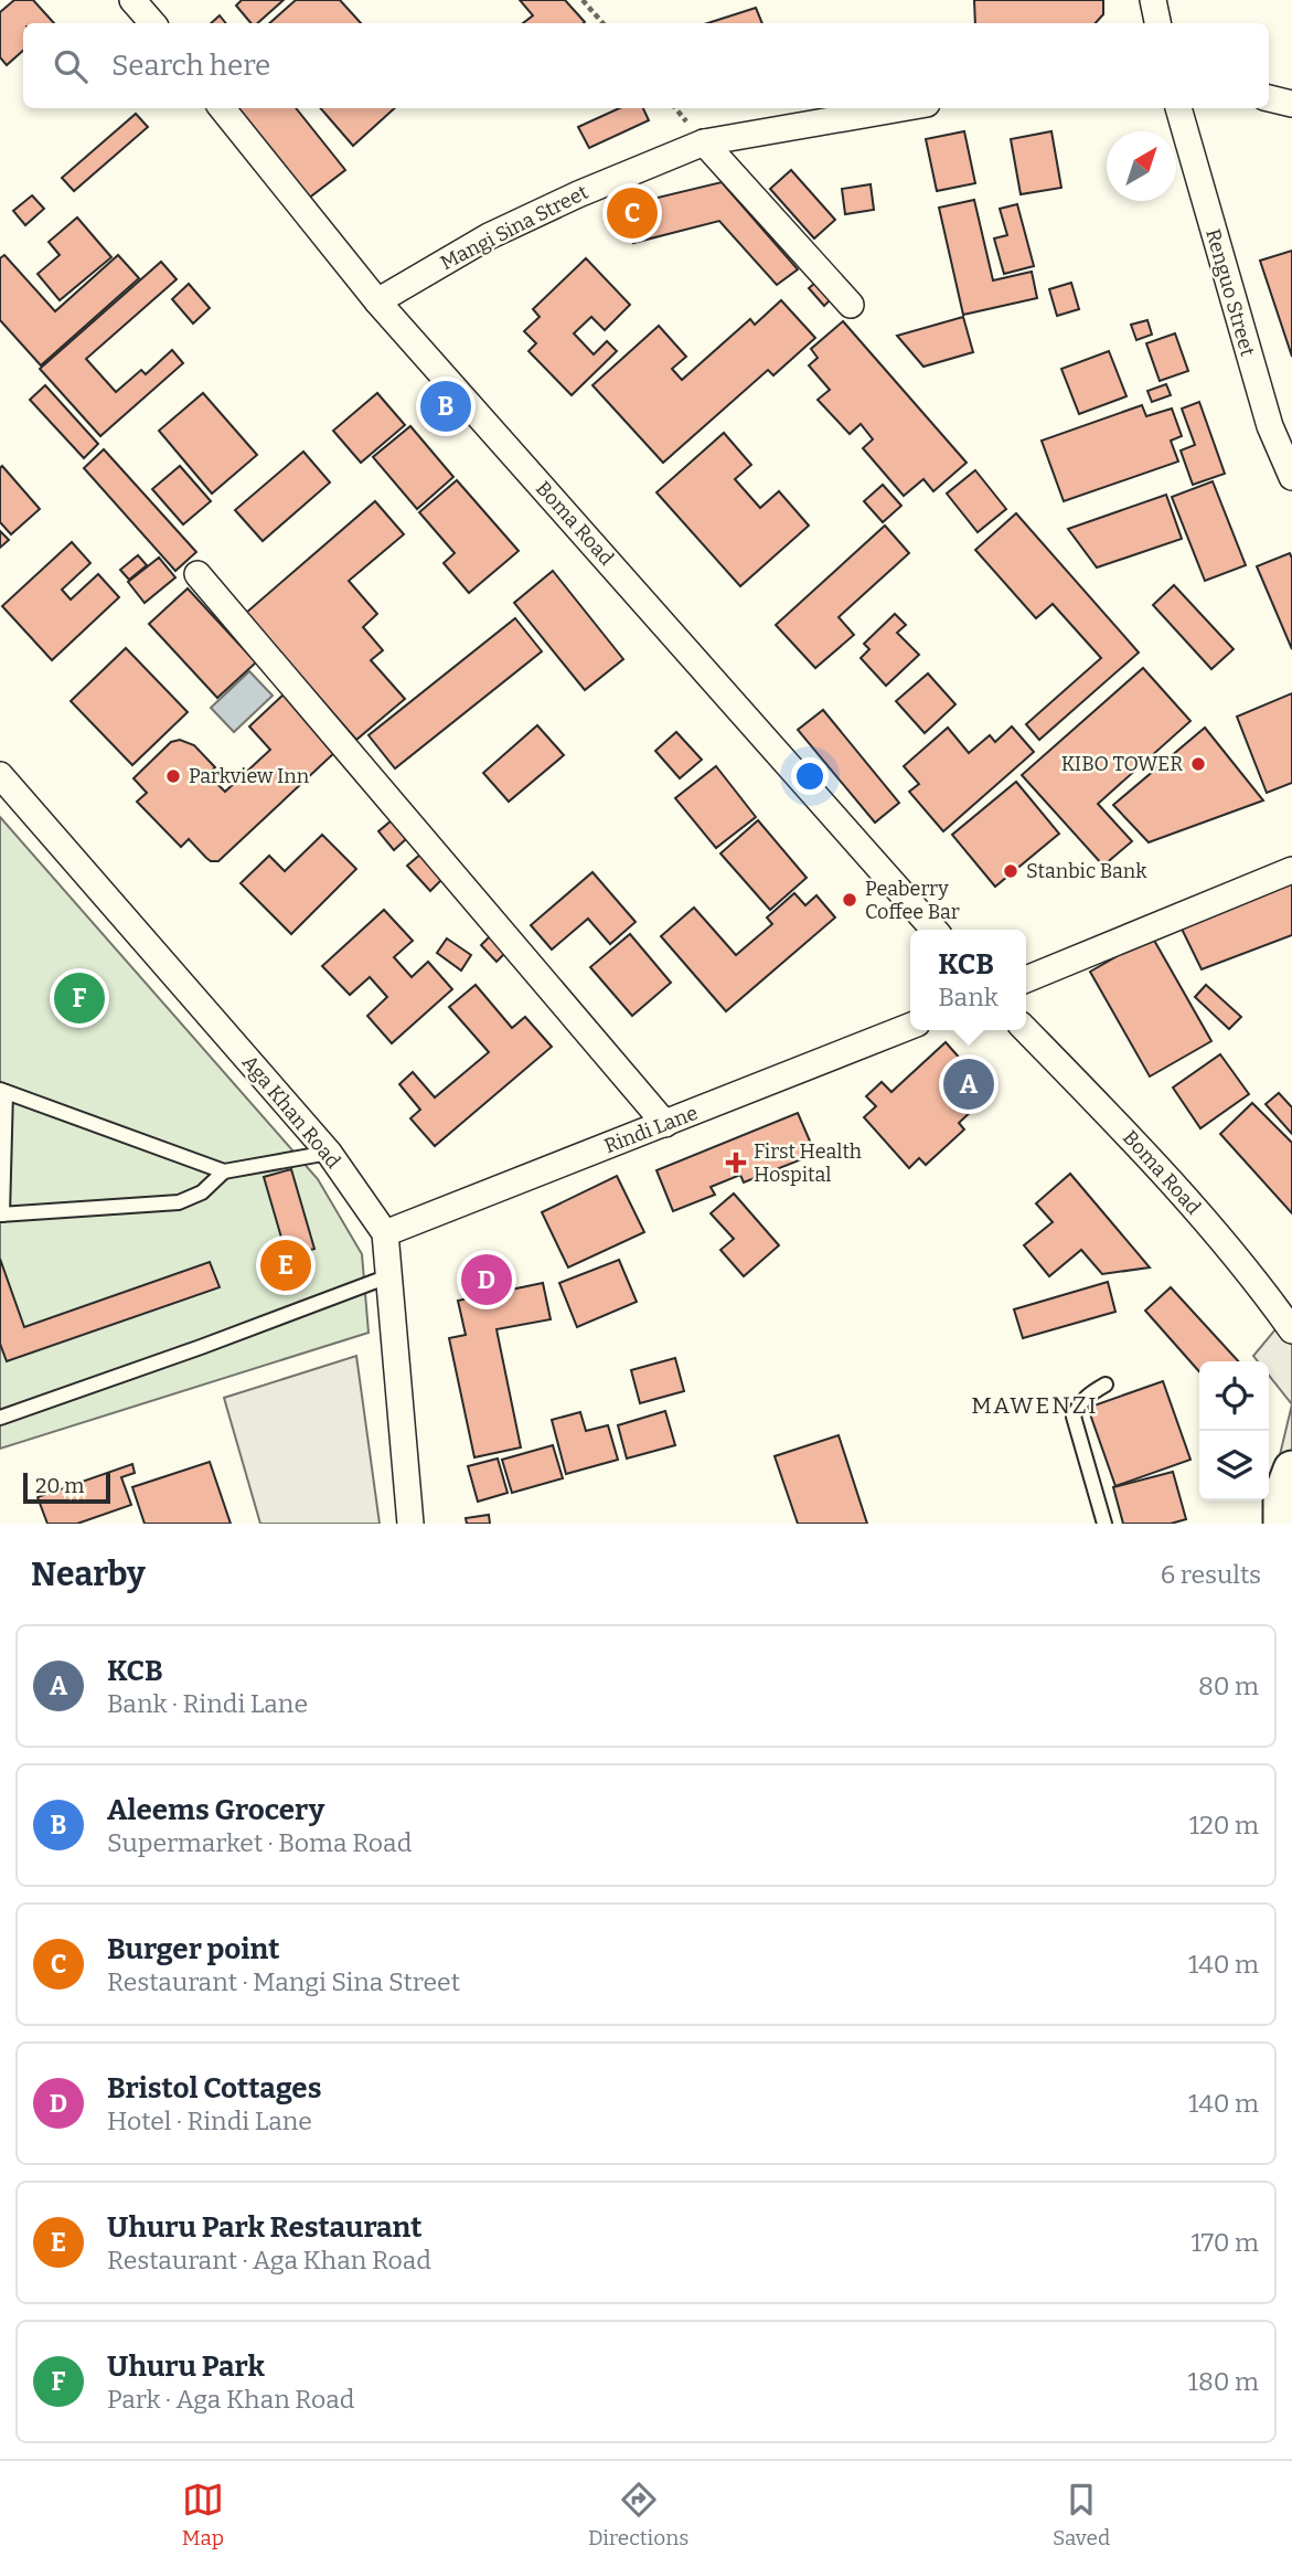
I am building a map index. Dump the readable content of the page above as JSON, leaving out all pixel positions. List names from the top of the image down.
{
  "streets": {
    "street": [
      "Mangi Sina Street",
      "Renguo Street",
      "Boma Road",
      "Aga Khan Road",
      "Rindi Lane"
    ]
  },
  "crossings": [
    ["Mangi Sina Street", "Boma Road"],
    ["Aga Khan Road", "Rindi Lane"]
  ],
  "districts": ["MAWENZI"],
  "places": {
    "other": [
      "KIBO TOWER",
      "Parkview Inn",
      "Stanbic Bank",
      "Peaberry Coffee Bar"
    ],
    "health": ["First Health Hospital"]
  },
  "scale_bar": "20 m",
  "north": "top right",
  "page": {
    "search": "Search here",
    "pins": [
      "C",
      "B",
      "F",
      "A",
      "E",
      "D"
    ],
    "popup": ["KCB", "Bank"],
    "scale": "20 m",
    "heading": ["Nearby", "6 results"],
    "list": [
      {
        "mark": "A",
        "name": "KCB",
        "note": "Bank · Rindi Lane",
        "value": "80 m"
      },
      {
        "mark": "B",
        "name": "Aleems Grocery",
        "note": "Supermarket · Boma Road",
        "value": "120 m"
      },
      {
        "mark": "C",
        "name": "Burger point",
        "note": "Restaurant · Mangi Sina Street",
        "value": "140 m"
      },
      {
        "mark": "D",
        "name": "Bristol Cottages",
        "note": "Hotel · Rindi Lane",
        "value": "140 m"
      },
      {
        "mark": "E",
        "name": "Uhuru Park Restaurant",
        "note": "Restaurant · Aga Khan Road",
        "value": "170 m"
      },
      {
        "mark": "F",
        "name": "Uhuru Park",
        "note": "Park · Aga Khan Road",
        "value": "180 m"
      }
    ],
    "nav": ["Map", "Directions", "Saved"]
  }
}
